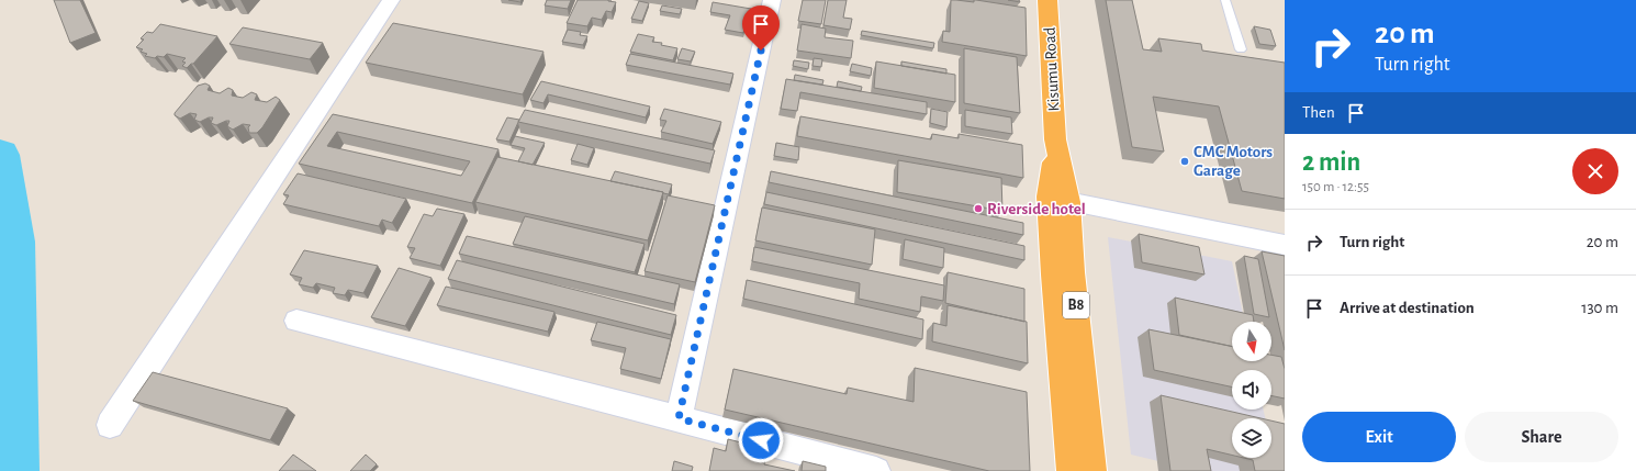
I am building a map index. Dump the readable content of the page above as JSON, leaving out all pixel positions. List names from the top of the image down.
{
  "streets": {
    "highway": ["Kisumu Road", "B8"]
  },
  "crossings": [
    ["Kisumu Road", "B8"]
  ],
  "places": ["CMC Motors Garage", "Riverside hotel"],
  "north": "bottom",
  "page": {
    "turn": ["20 m", "Turn right"],
    "then": "Then",
    "heading": ["2 min", "150 m · 12:55"],
    "list": [
      {
        "name": "Turn right",
        "value": "20 m"
      },
      {
        "name": "Arrive at destination",
        "value": "130 m"
      }
    ],
    "buttons": ["Exit", "Share"]
  }
}
